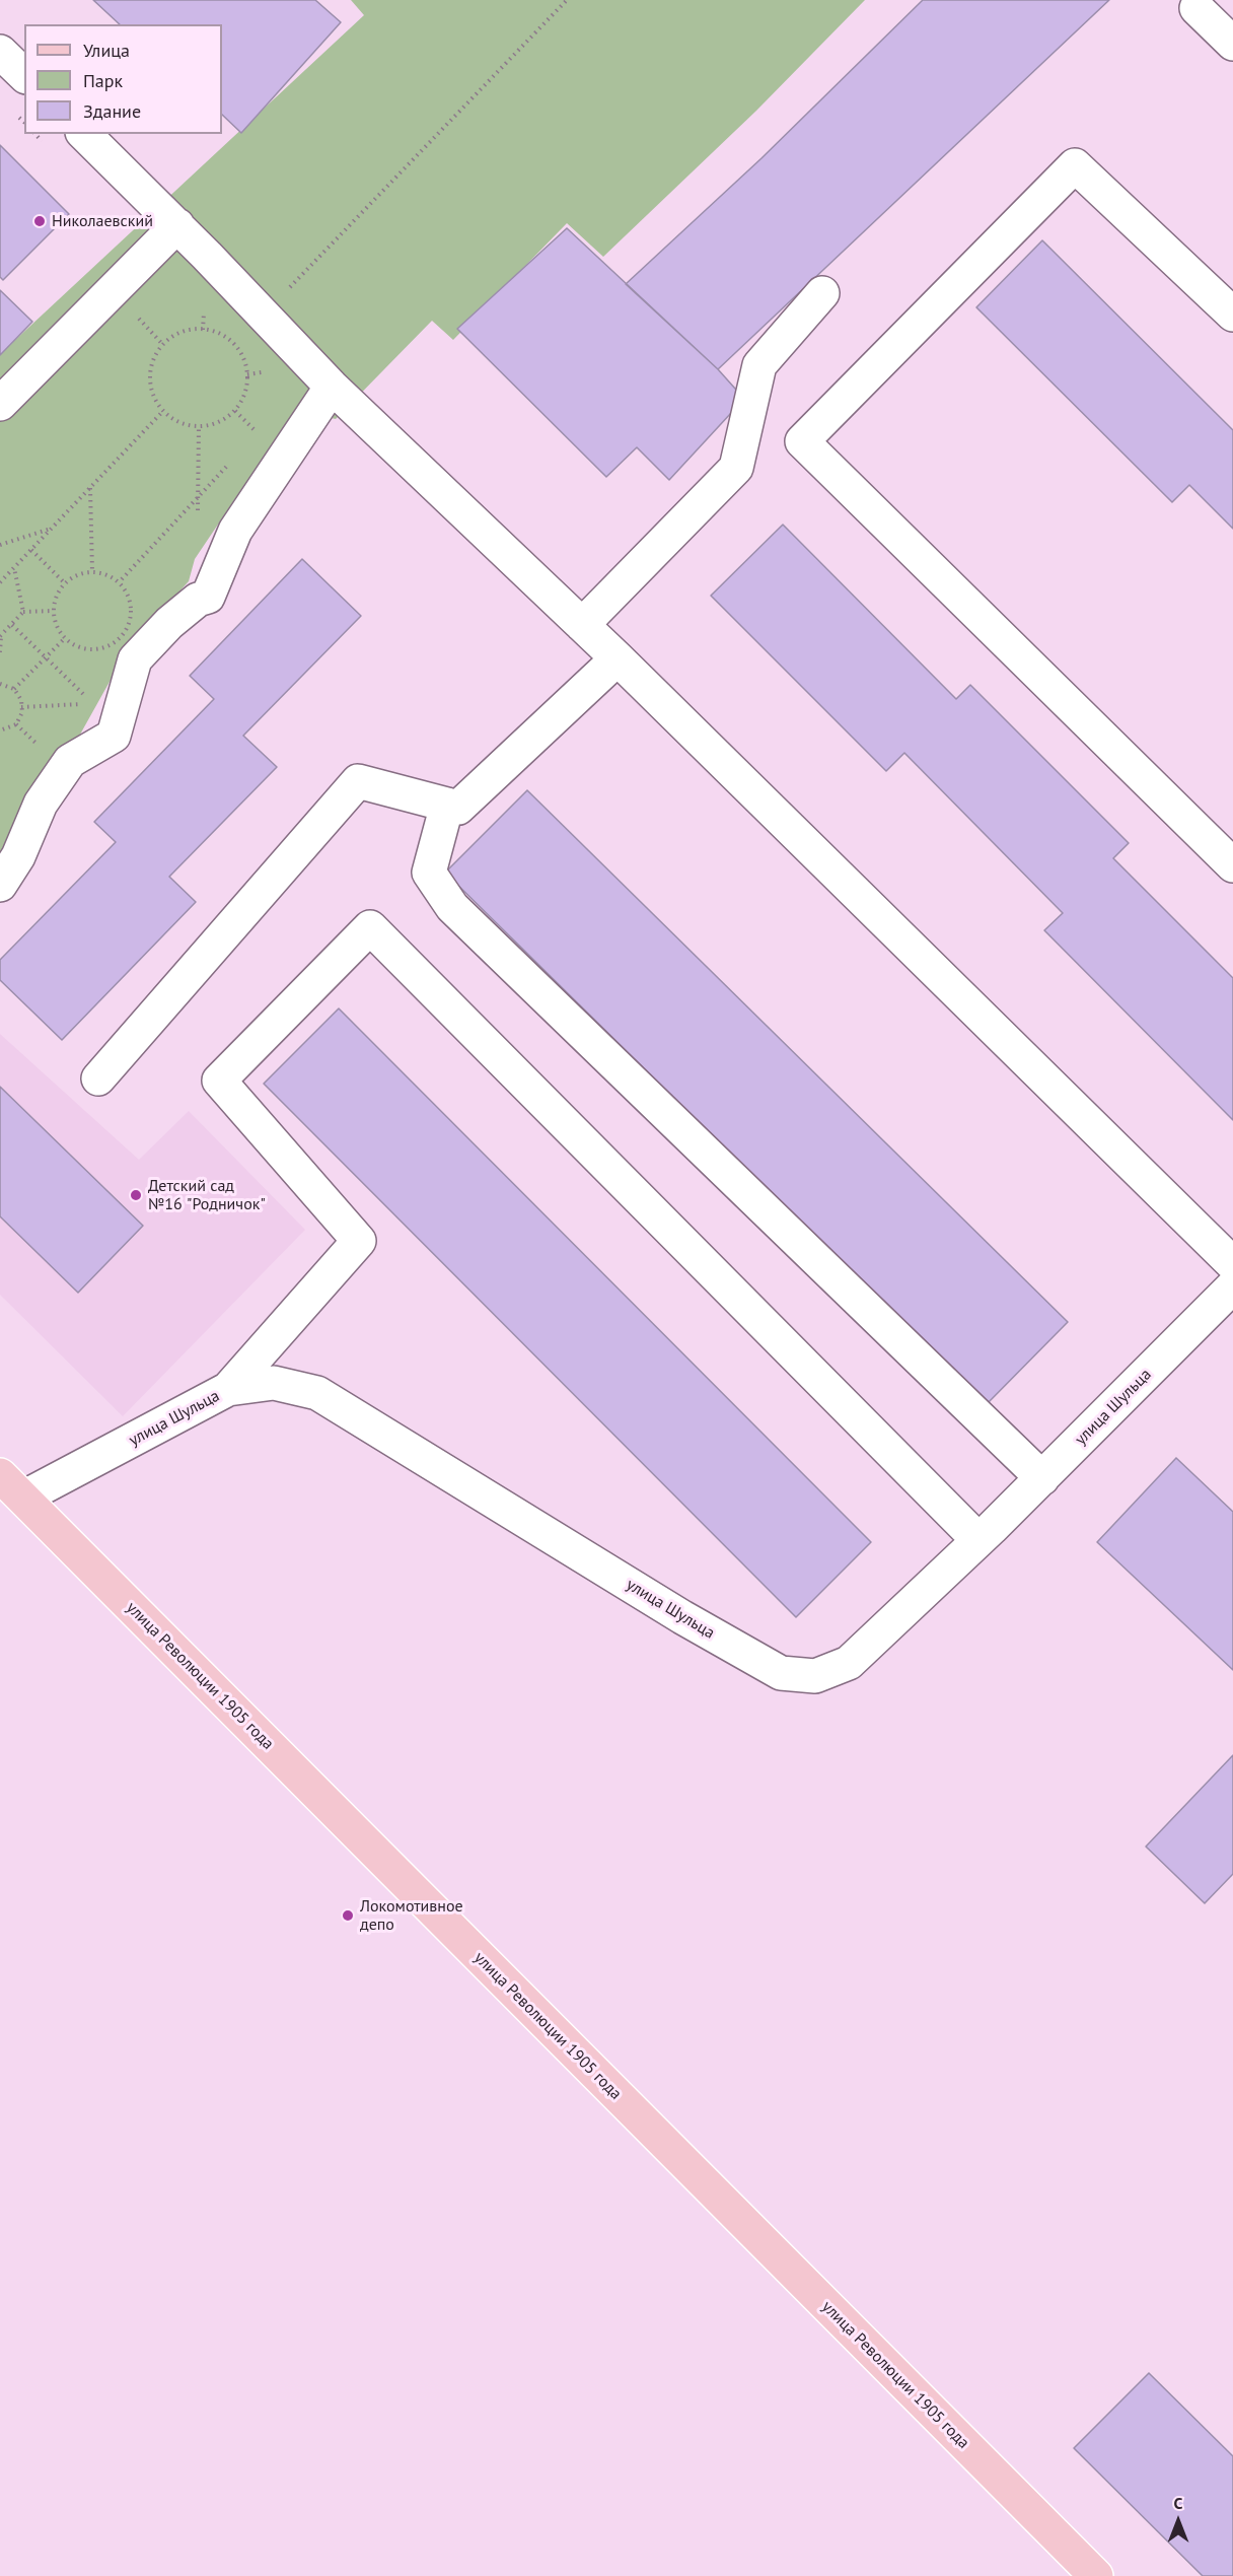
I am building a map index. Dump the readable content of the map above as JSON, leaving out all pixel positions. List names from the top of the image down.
{
  "streets": {
    "main road": ["улица Революции 1905 года"],
    "street": ["улица Шульца"]
  },
  "crossings": [
    ["улица Шульца", "улица Революции 1905 года"]
  ],
  "places": ["Николаевский", "Детский сад №16 \"Родничок\"", "Локомотивное депо"],
  "legend": ["Улица", "Парк", "Здание"],
  "north": "top"
}
